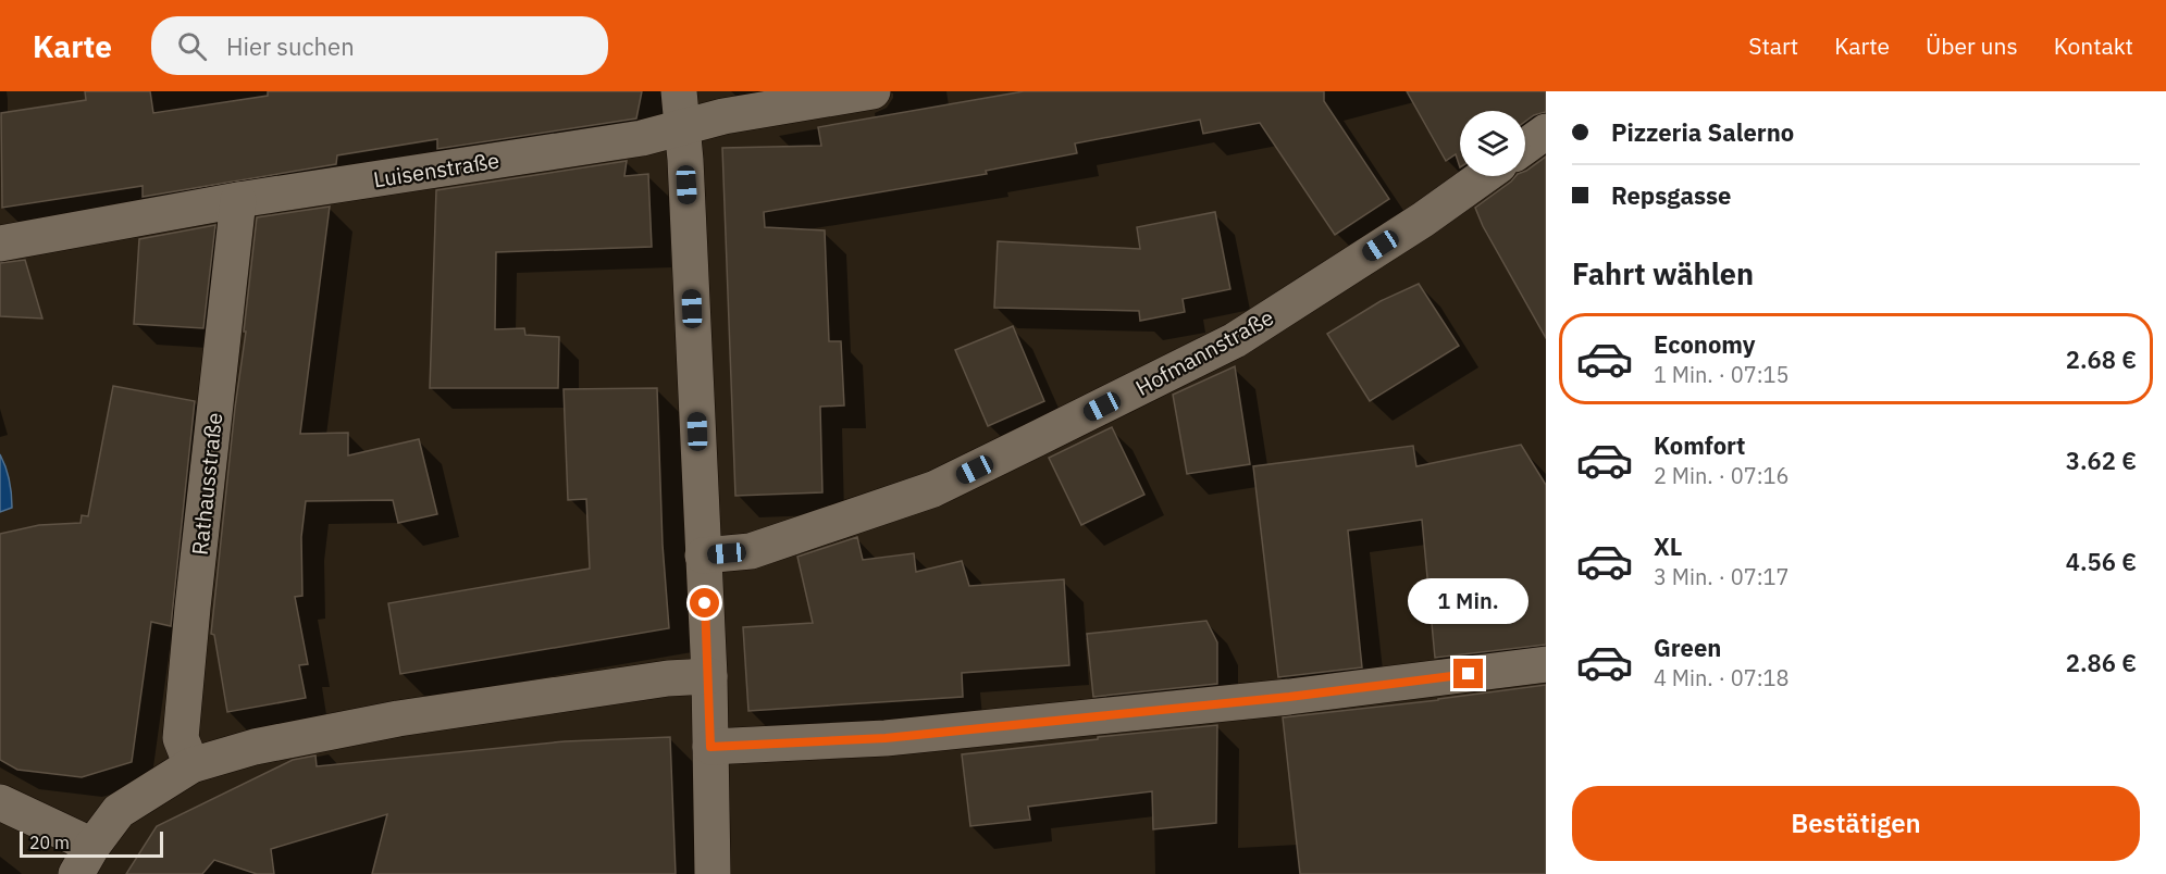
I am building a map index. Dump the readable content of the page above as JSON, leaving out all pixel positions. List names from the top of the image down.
{
  "streets": {
    "street": ["Luisenstraße", "Hofmannstraße", "Rathausstraße"]
  },
  "crossings": [
    ["Luisenstraße", "Rathausstraße"]
  ],
  "scale_bar": "20 m",
  "page": {
    "header": "Karte",
    "search": "Hier suchen",
    "nav": [
      "Start",
      "Karte",
      "Über uns",
      "Kontakt"
    ],
    "banner": ["Pizzeria Salerno", "Repsgasse"],
    "heading": "Fahrt wählen",
    "list": [
      {
        "name": "Economy",
        "note": "1 Min. · 07:15",
        "value": "2.68 €"
      },
      {
        "name": "Komfort",
        "note": "2 Min. · 07:16",
        "value": "3.62 €"
      },
      {
        "name": "XL",
        "note": "3 Min. · 07:17",
        "value": "4.56 €"
      },
      {
        "name": "Green",
        "note": "4 Min. · 07:18",
        "value": "2.86 €"
      }
    ],
    "bubble": "1 Min.",
    "buttons": "Bestätigen",
    "scale": "20 m"
  }
}
